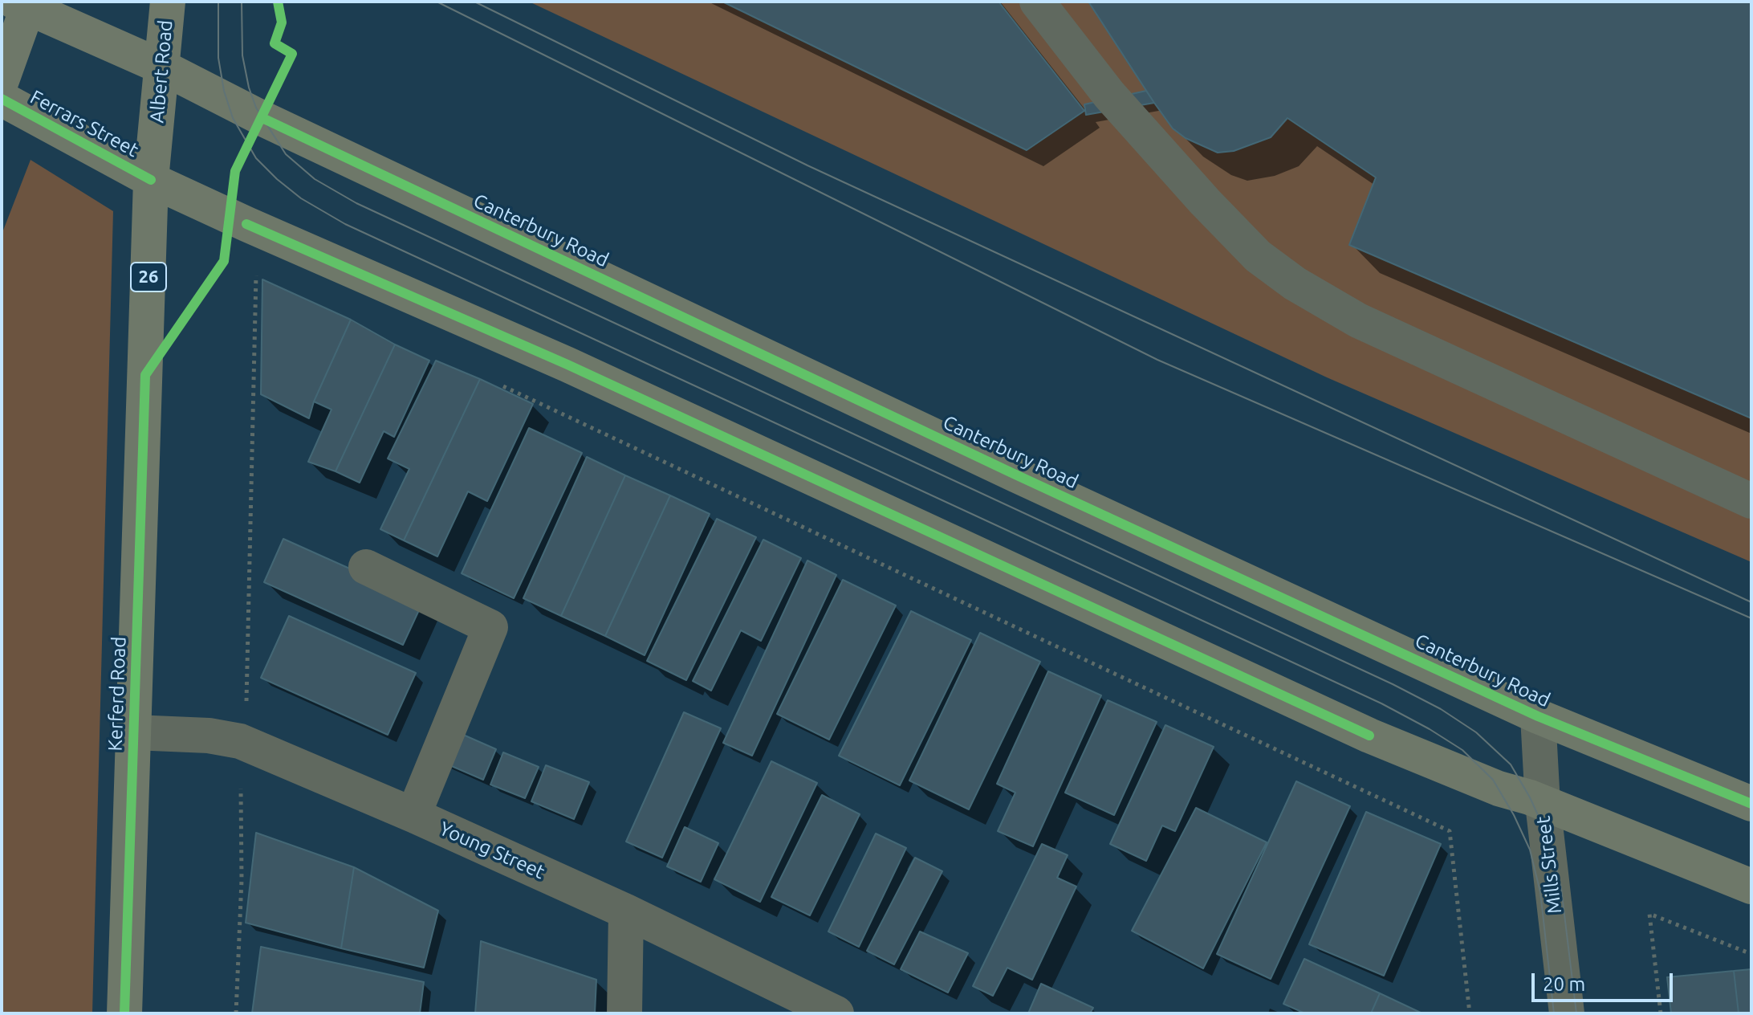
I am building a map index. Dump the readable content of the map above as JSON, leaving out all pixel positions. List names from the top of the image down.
{
  "streets": {
    "main road": [
      "Albert Road",
      "Ferrars Street",
      "Canterbury Road",
      "26",
      "Kerferd Road"
    ],
    "street": ["Young Street", "Mills Street"]
  },
  "crossings": [
    ["Albert Road", "Ferrars Street"],
    ["Albert Road", "Canterbury Road"],
    ["Albert Road", "Kerferd Road"],
    ["Ferrars Street", "Kerferd Road"],
    ["Canterbury Road", "Mills Street"],
    ["Kerferd Road", "Young Street"]
  ],
  "scale_bar": "20 m"
}
